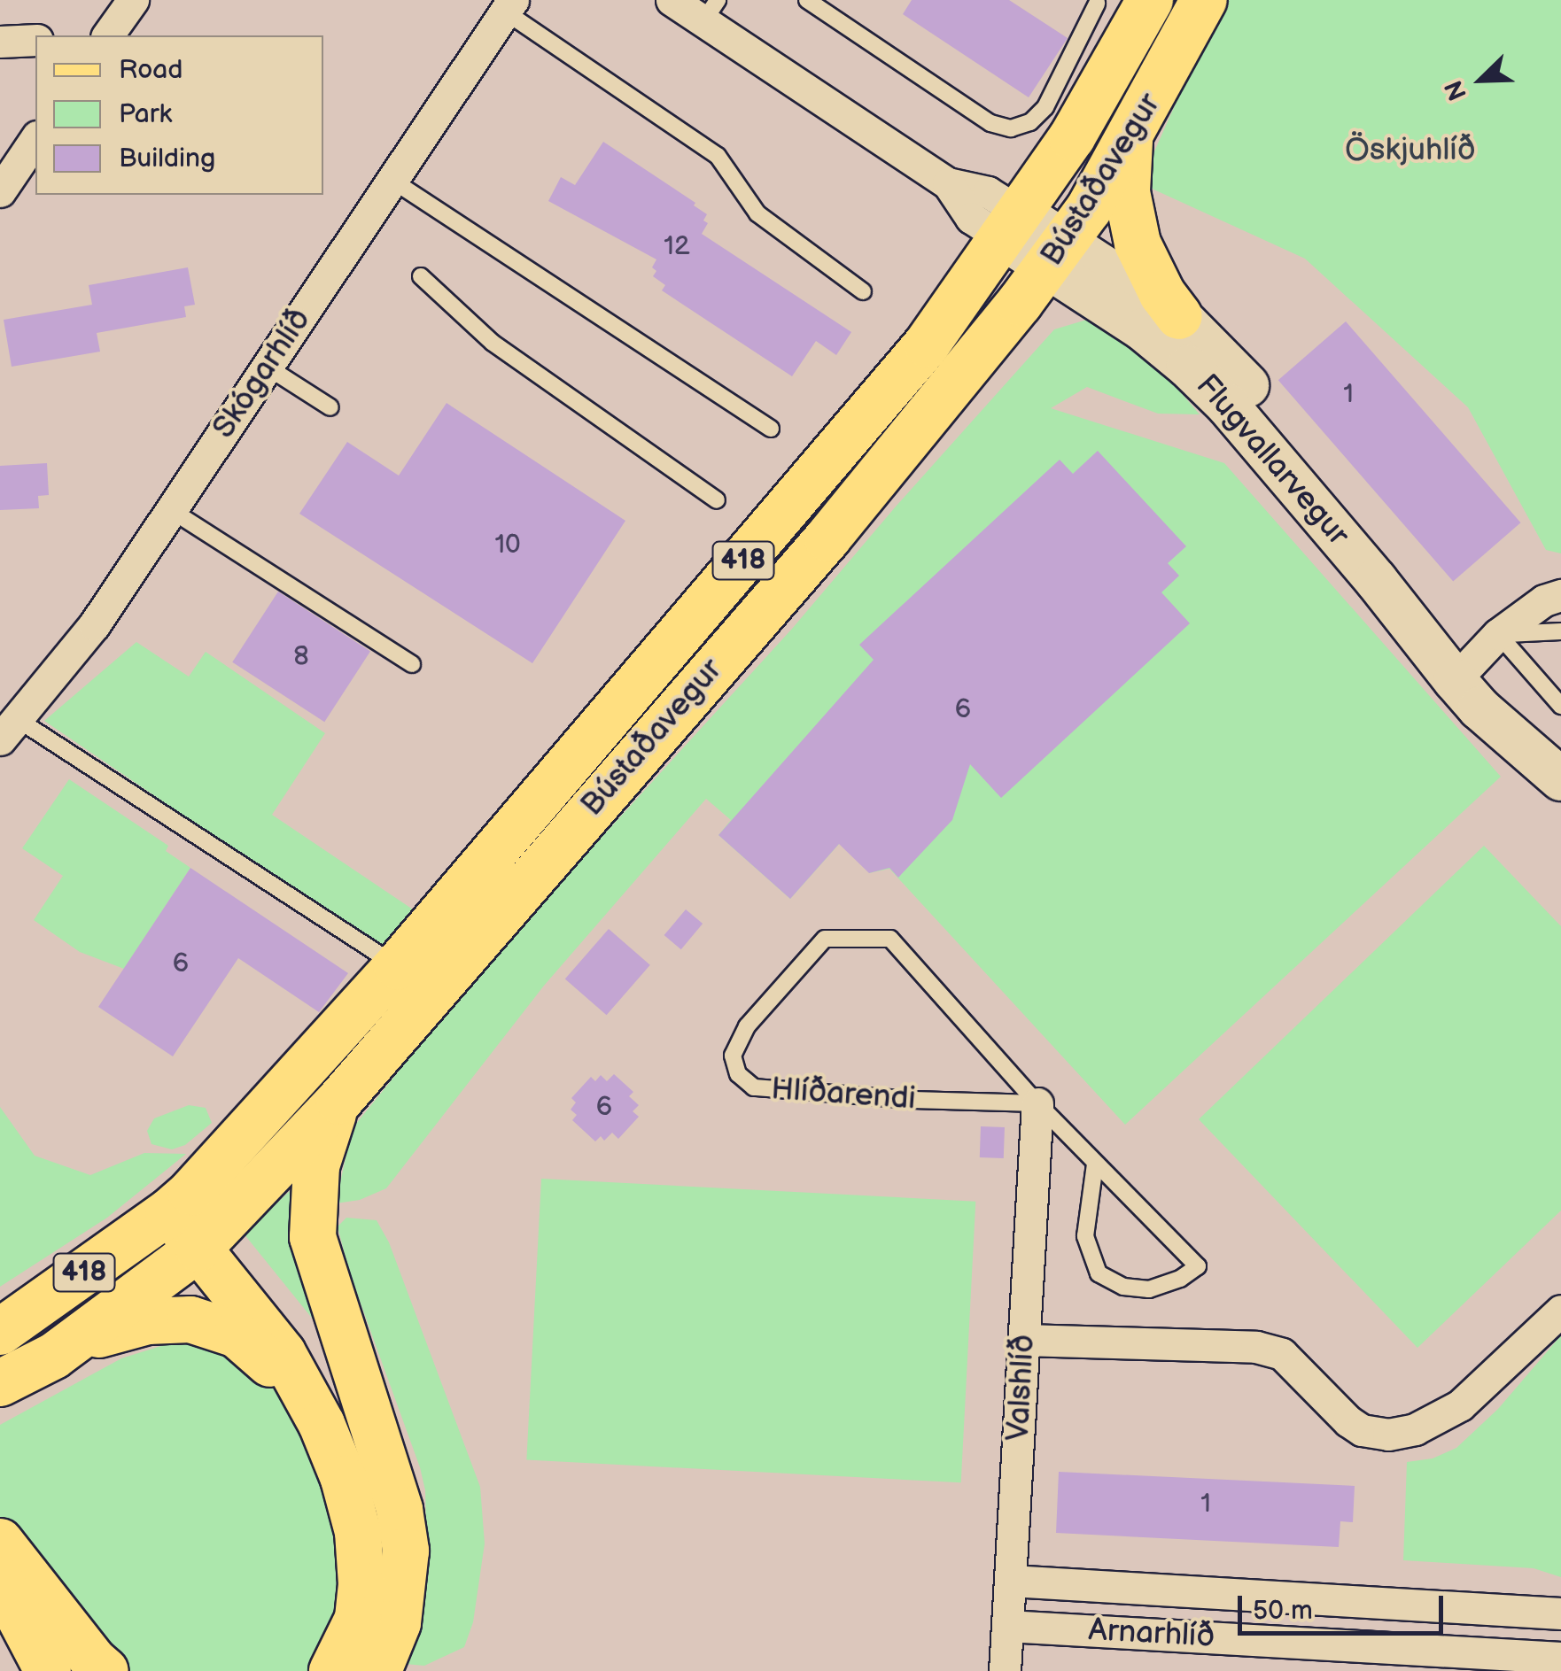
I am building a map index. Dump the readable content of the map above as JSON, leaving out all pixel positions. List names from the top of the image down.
{
  "streets": {
    "main road": ["Bústaðavegur", "418"],
    "street": [
      "Skógarhlíð",
      "Flugvallarvegur",
      "Valshlíð",
      "Arnarhlíð"
    ],
    "lane": ["Hlíðarendi"]
  },
  "crossings": [
    ["Bústaðavegur", "Flugvallarvegur"],
    ["Hlíðarendi", "Valshlíð"],
    ["Valshlíð", "Arnarhlíð"]
  ],
  "parks": ["Öskjuhlíð"],
  "house_numbers": [
    "12",
    "1",
    "10",
    "8",
    "6",
    "6",
    "6",
    "1"
  ],
  "legend": ["Road", "Park", "Building"],
  "scale_bar": "50 m",
  "north": "bottom left"
}
